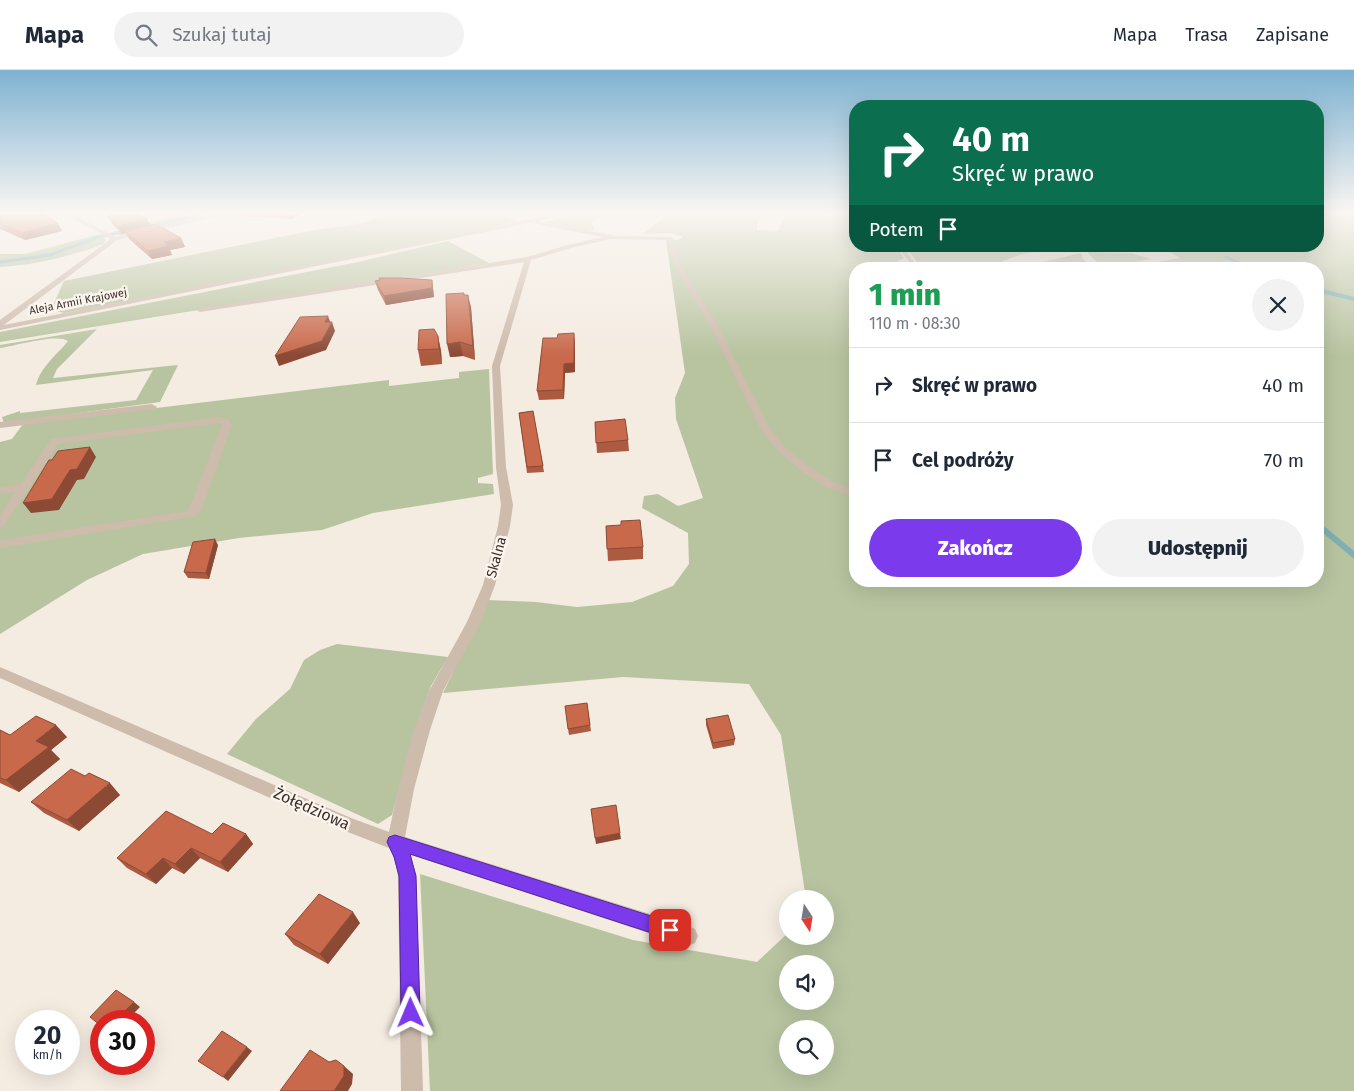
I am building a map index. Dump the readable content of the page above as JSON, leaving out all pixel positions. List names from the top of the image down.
{
  "streets": {
    "street": ["Aleja Armii Krajowej", "Skalna", "Żołędziowa"]
  },
  "crossings": [
    ["Skalna", "Żołędziowa"]
  ],
  "north": "bottom",
  "page": {
    "header": "Mapa",
    "search": "Szukaj tutaj",
    "nav": ["Mapa", "Trasa", "Zapisane"],
    "turn": ["40 m", "Skręć w prawo"],
    "then": "Potem",
    "heading": ["1 min", "110 m · 08:30"],
    "list": [
      {
        "name": "Skręć w prawo",
        "value": "40 m"
      },
      {
        "name": "Cel podróży",
        "value": "70 m"
      }
    ],
    "buttons": ["Zakończ", "Udostępnij"],
    "speed": "20 km/h",
    "limit": "30"
  }
}
